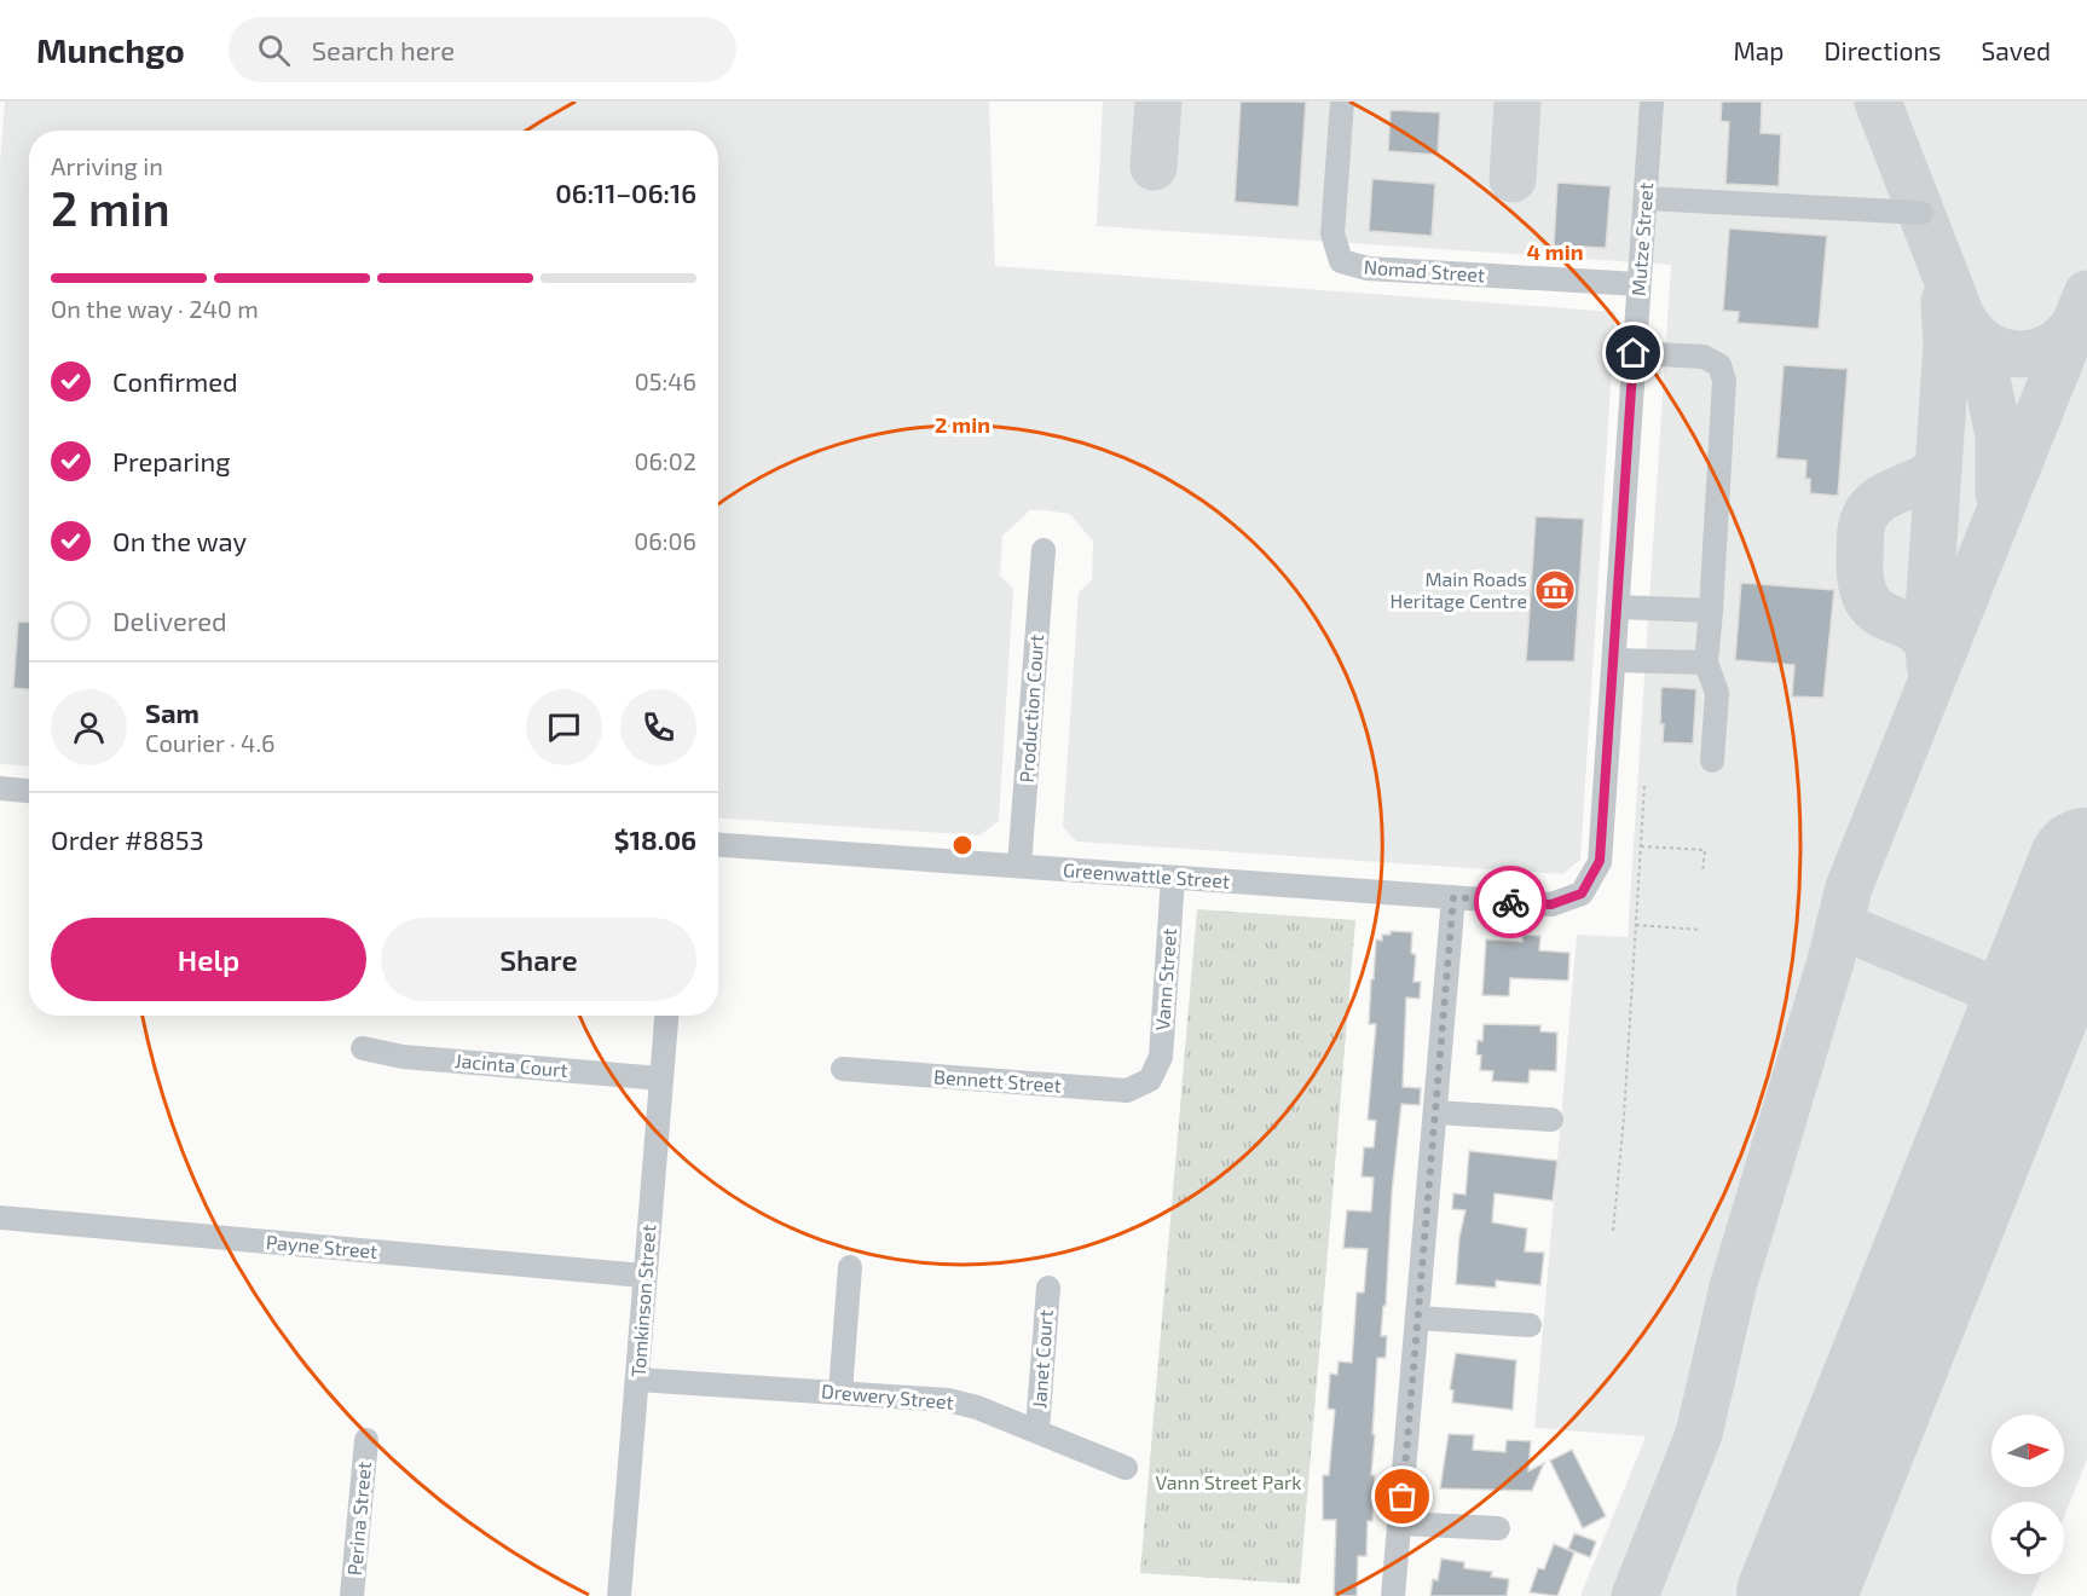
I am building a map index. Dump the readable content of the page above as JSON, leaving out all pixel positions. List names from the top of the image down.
{
  "streets": {
    "street": [
      "Mutze Street",
      "Nomad Street",
      "Production Court",
      "Greenwattle Street",
      "Vann Street",
      "Jacinta Court",
      "Bennett Street",
      "Payne Street",
      "Tomkinson Street",
      "Janet Court",
      "Drewery Street",
      "Perina Street"
    ]
  },
  "crossings": [
    ["Mutze Street", "Nomad Street"],
    ["Mutze Street", "Greenwattle Street"],
    ["Production Court", "Greenwattle Street"],
    ["Greenwattle Street", "Vann Street"],
    ["Vann Street", "Bennett Street"],
    ["Jacinta Court", "Tomkinson Street"],
    ["Payne Street", "Tomkinson Street"],
    ["Tomkinson Street", "Drewery Street"],
    ["Janet Court", "Drewery Street"]
  ],
  "parks": ["Vann Street Park"],
  "places": {
    "museum": ["Main Roads Heritage Centre"]
  },
  "north": "right",
  "page": {
    "header": "Munchgo",
    "search": "Search here",
    "nav": ["Map", "Directions", "Saved"],
    "heading": ["2 min", "Arriving in", "06:11–06:16"],
    "panel": [
      "Sam",
      "Courier · 4.6",
      "Order #8853",
      "$18.06"
    ],
    "bar": "On the way · 240 m",
    "list": [
      ["Confirmed", "05:46"],
      ["Preparing", "06:02"],
      ["On the way", "06:06"],
      "Delivered"
    ],
    "buttons": ["Help", "Share"]
  },
  "rings": ["4 min", "2 min"]
}
